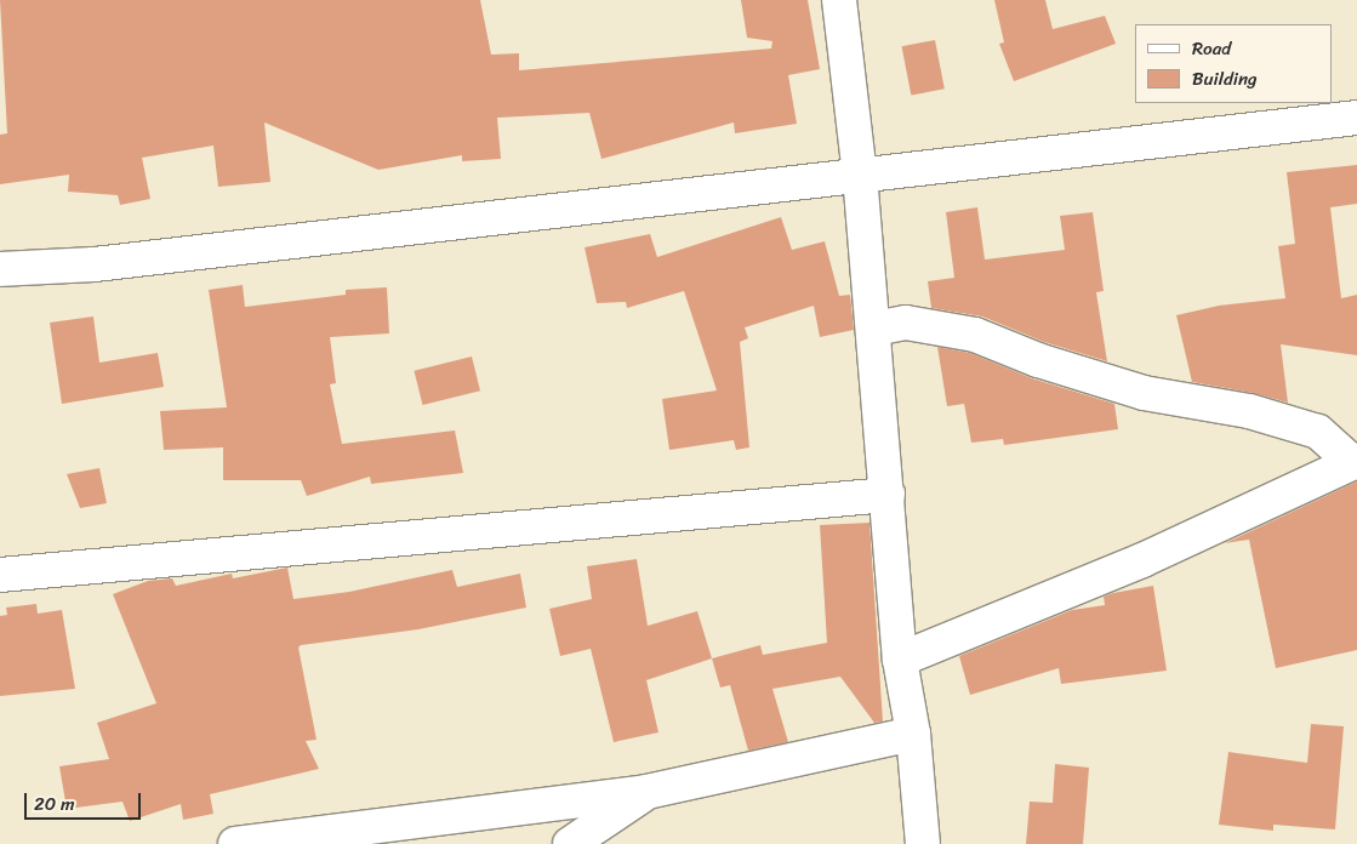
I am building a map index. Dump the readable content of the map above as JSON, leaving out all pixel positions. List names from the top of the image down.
{
  "legend": ["Road", "Building"],
  "scale_bar": "20 m"
}
